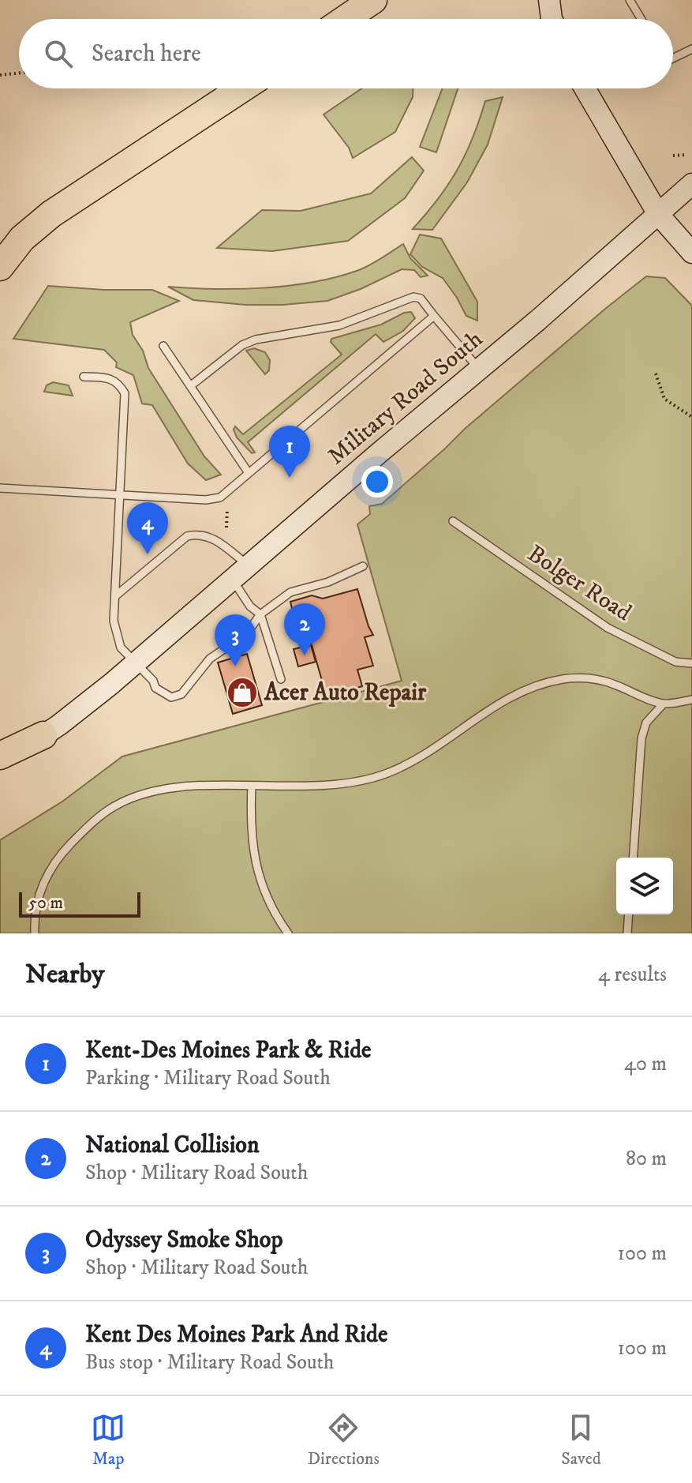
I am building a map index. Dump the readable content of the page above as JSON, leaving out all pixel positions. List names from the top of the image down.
{
  "streets": {
    "main road": ["Military Road South"],
    "lane": ["Bolger Road"]
  },
  "places": {
    "shop": ["Acer Auto Repair"]
  },
  "scale_bar": "50 m",
  "page": {
    "search": "Search here",
    "pins": [
      "1",
      "4",
      "2",
      "3"
    ],
    "scale": "50 m",
    "heading": ["Nearby", "4 results"],
    "list": [
      {
        "mark": "1",
        "name": "Kent-Des Moines Park & Ride",
        "note": "Parking · Military Road South",
        "value": "40 m"
      },
      {
        "mark": "2",
        "name": "National Collision",
        "note": "Shop · Military Road South",
        "value": "80 m"
      },
      {
        "mark": "3",
        "name": "Odyssey Smoke Shop",
        "note": "Shop · Military Road South",
        "value": "100 m"
      },
      {
        "mark": "4",
        "name": "Kent Des Moines Park And Ride",
        "note": "Bus stop · Military Road South",
        "value": "100 m"
      }
    ],
    "nav": ["Map", "Directions", "Saved"]
  }
}
